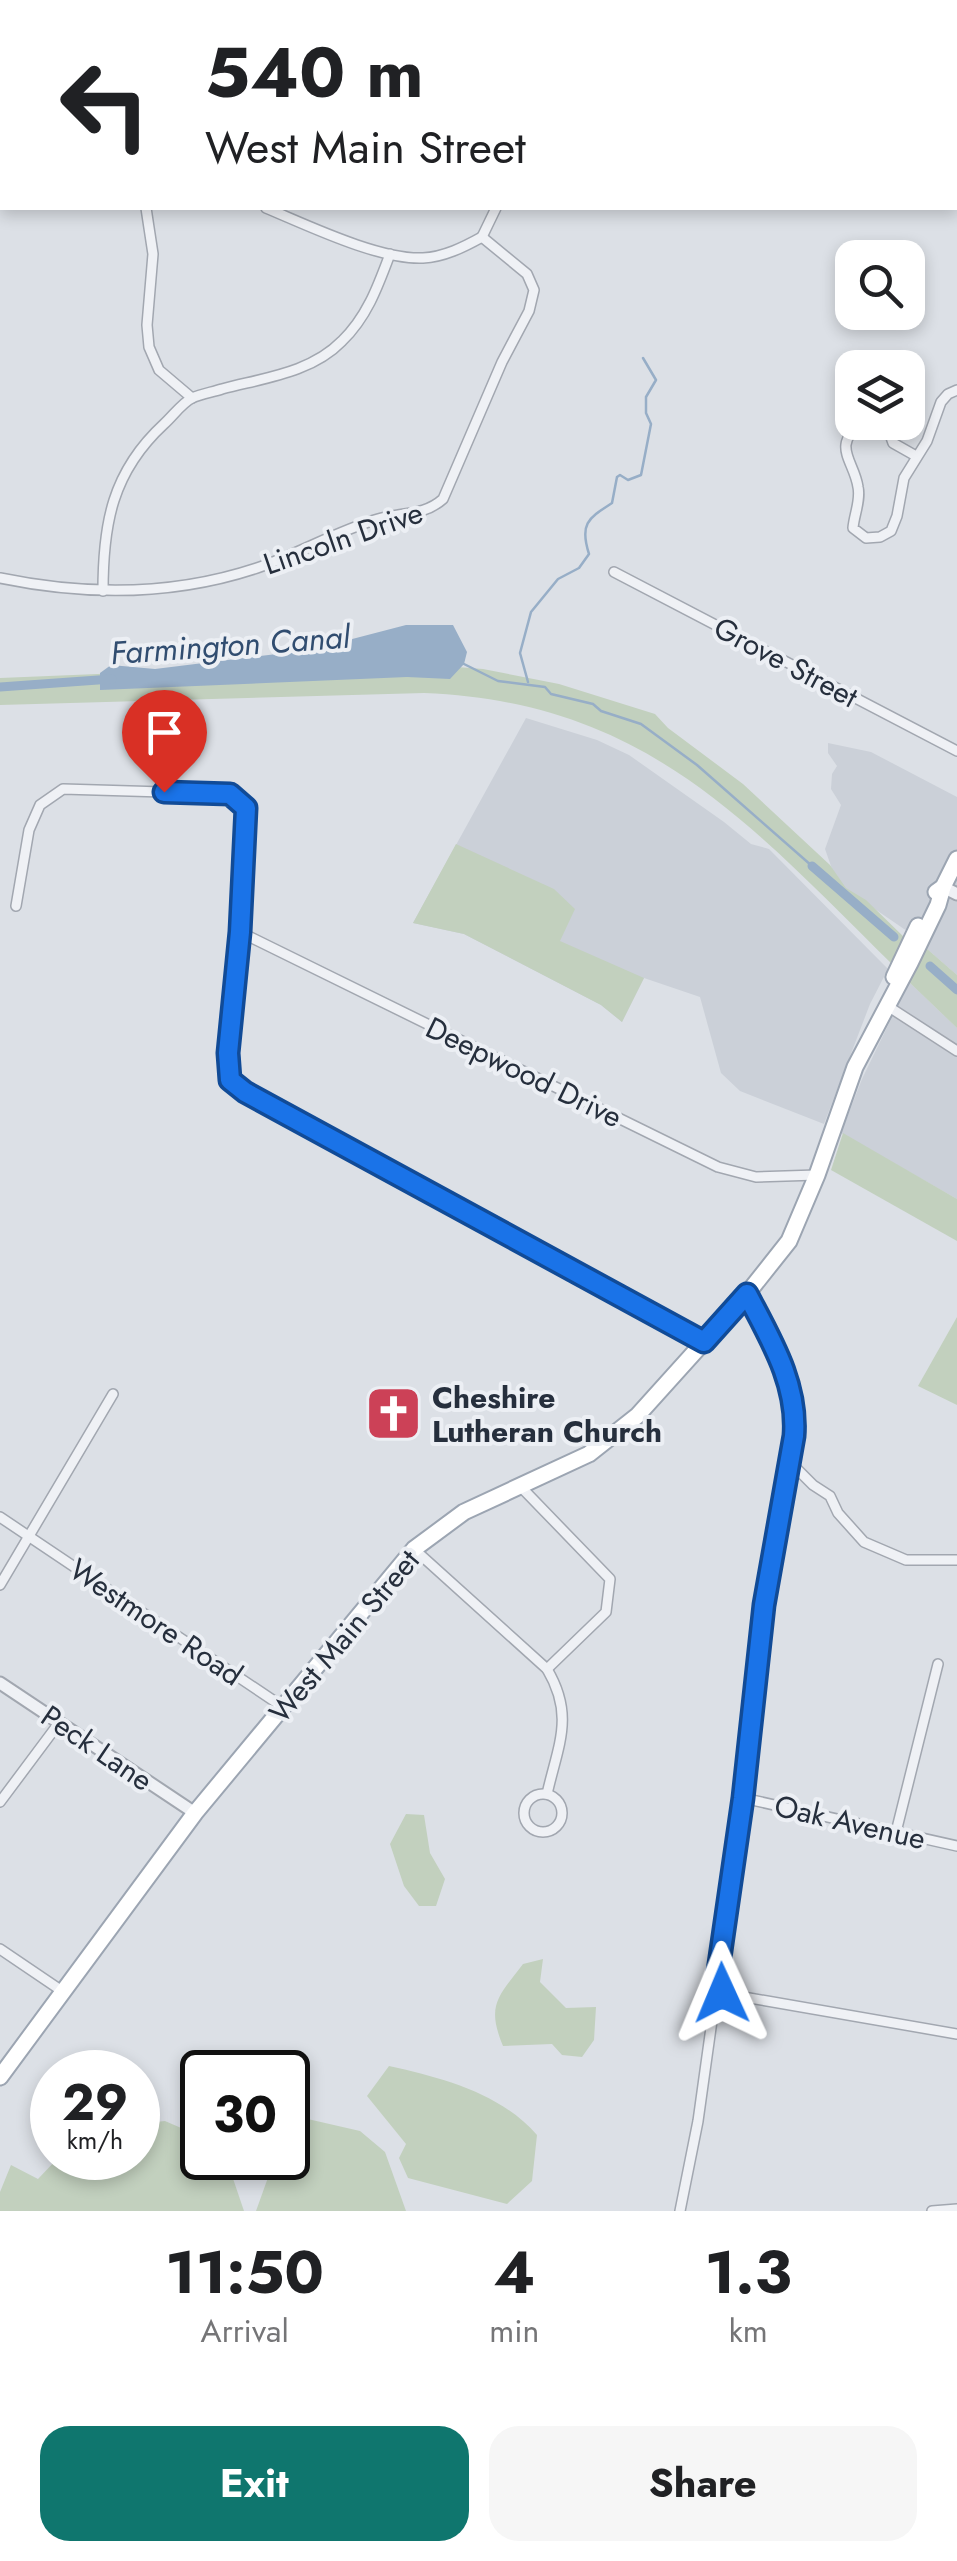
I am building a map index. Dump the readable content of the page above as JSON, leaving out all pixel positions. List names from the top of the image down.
{
  "streets": {
    "main road": ["West Main Street"],
    "street": [
      "Lincoln Drive",
      "Grove Street",
      "Deepwood Drive",
      "Westmore Road",
      "Peck Lane",
      "Oak Avenue"
    ]
  },
  "crossings": [
    ["Deepwood Drive", "West Main Street"],
    ["Westmore Road", "West Main Street"],
    ["West Main Street", "Peck Lane"]
  ],
  "water": ["Farmington Canal"],
  "places": {
    "church": ["Cheshire Lutheran Church"]
  },
  "page": {
    "turn": ["540 m", "West Main Street"],
    "speed": "29 km/h",
    "limit": "30",
    "eta": [
      "11:50",
      "Arrival",
      "4",
      "min",
      "1.3",
      "km"
    ],
    "buttons": ["Exit", "Share"]
  }
}
